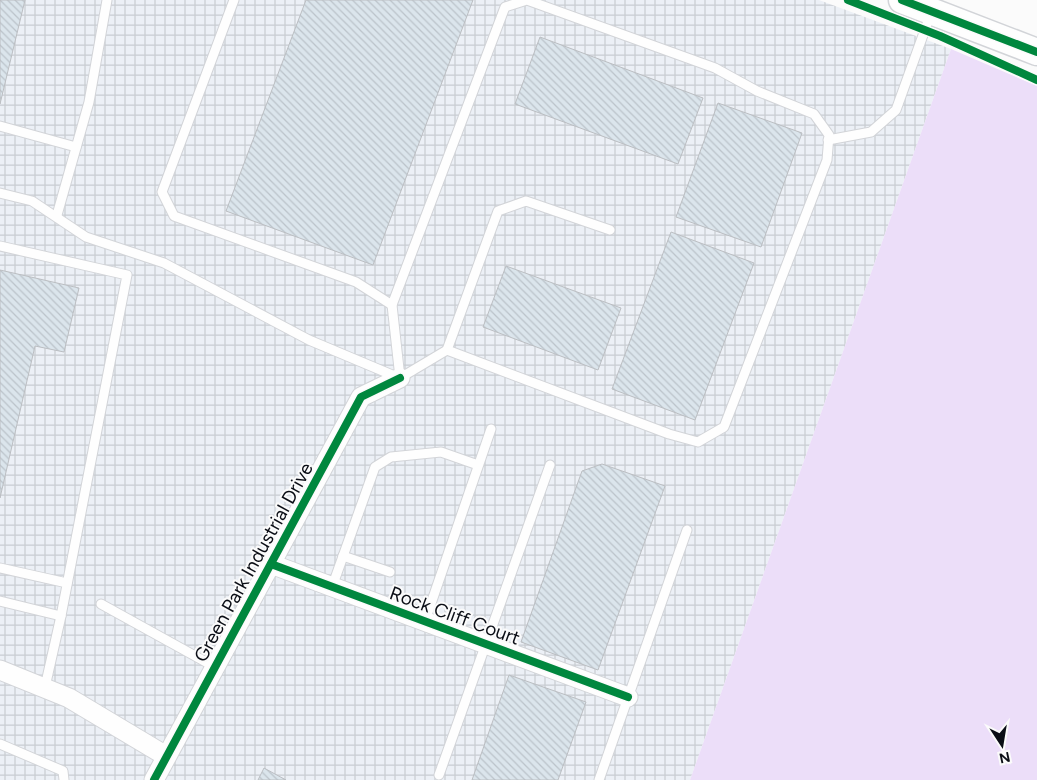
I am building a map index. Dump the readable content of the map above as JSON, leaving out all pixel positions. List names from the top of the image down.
{
  "streets": {
    "street": ["Green Park Industrial Drive", "Rock Cliff Court"]
  },
  "crossings": [
    ["Green Park Industrial Drive", "Rock Cliff Court"]
  ],
  "north": "bottom"
}
